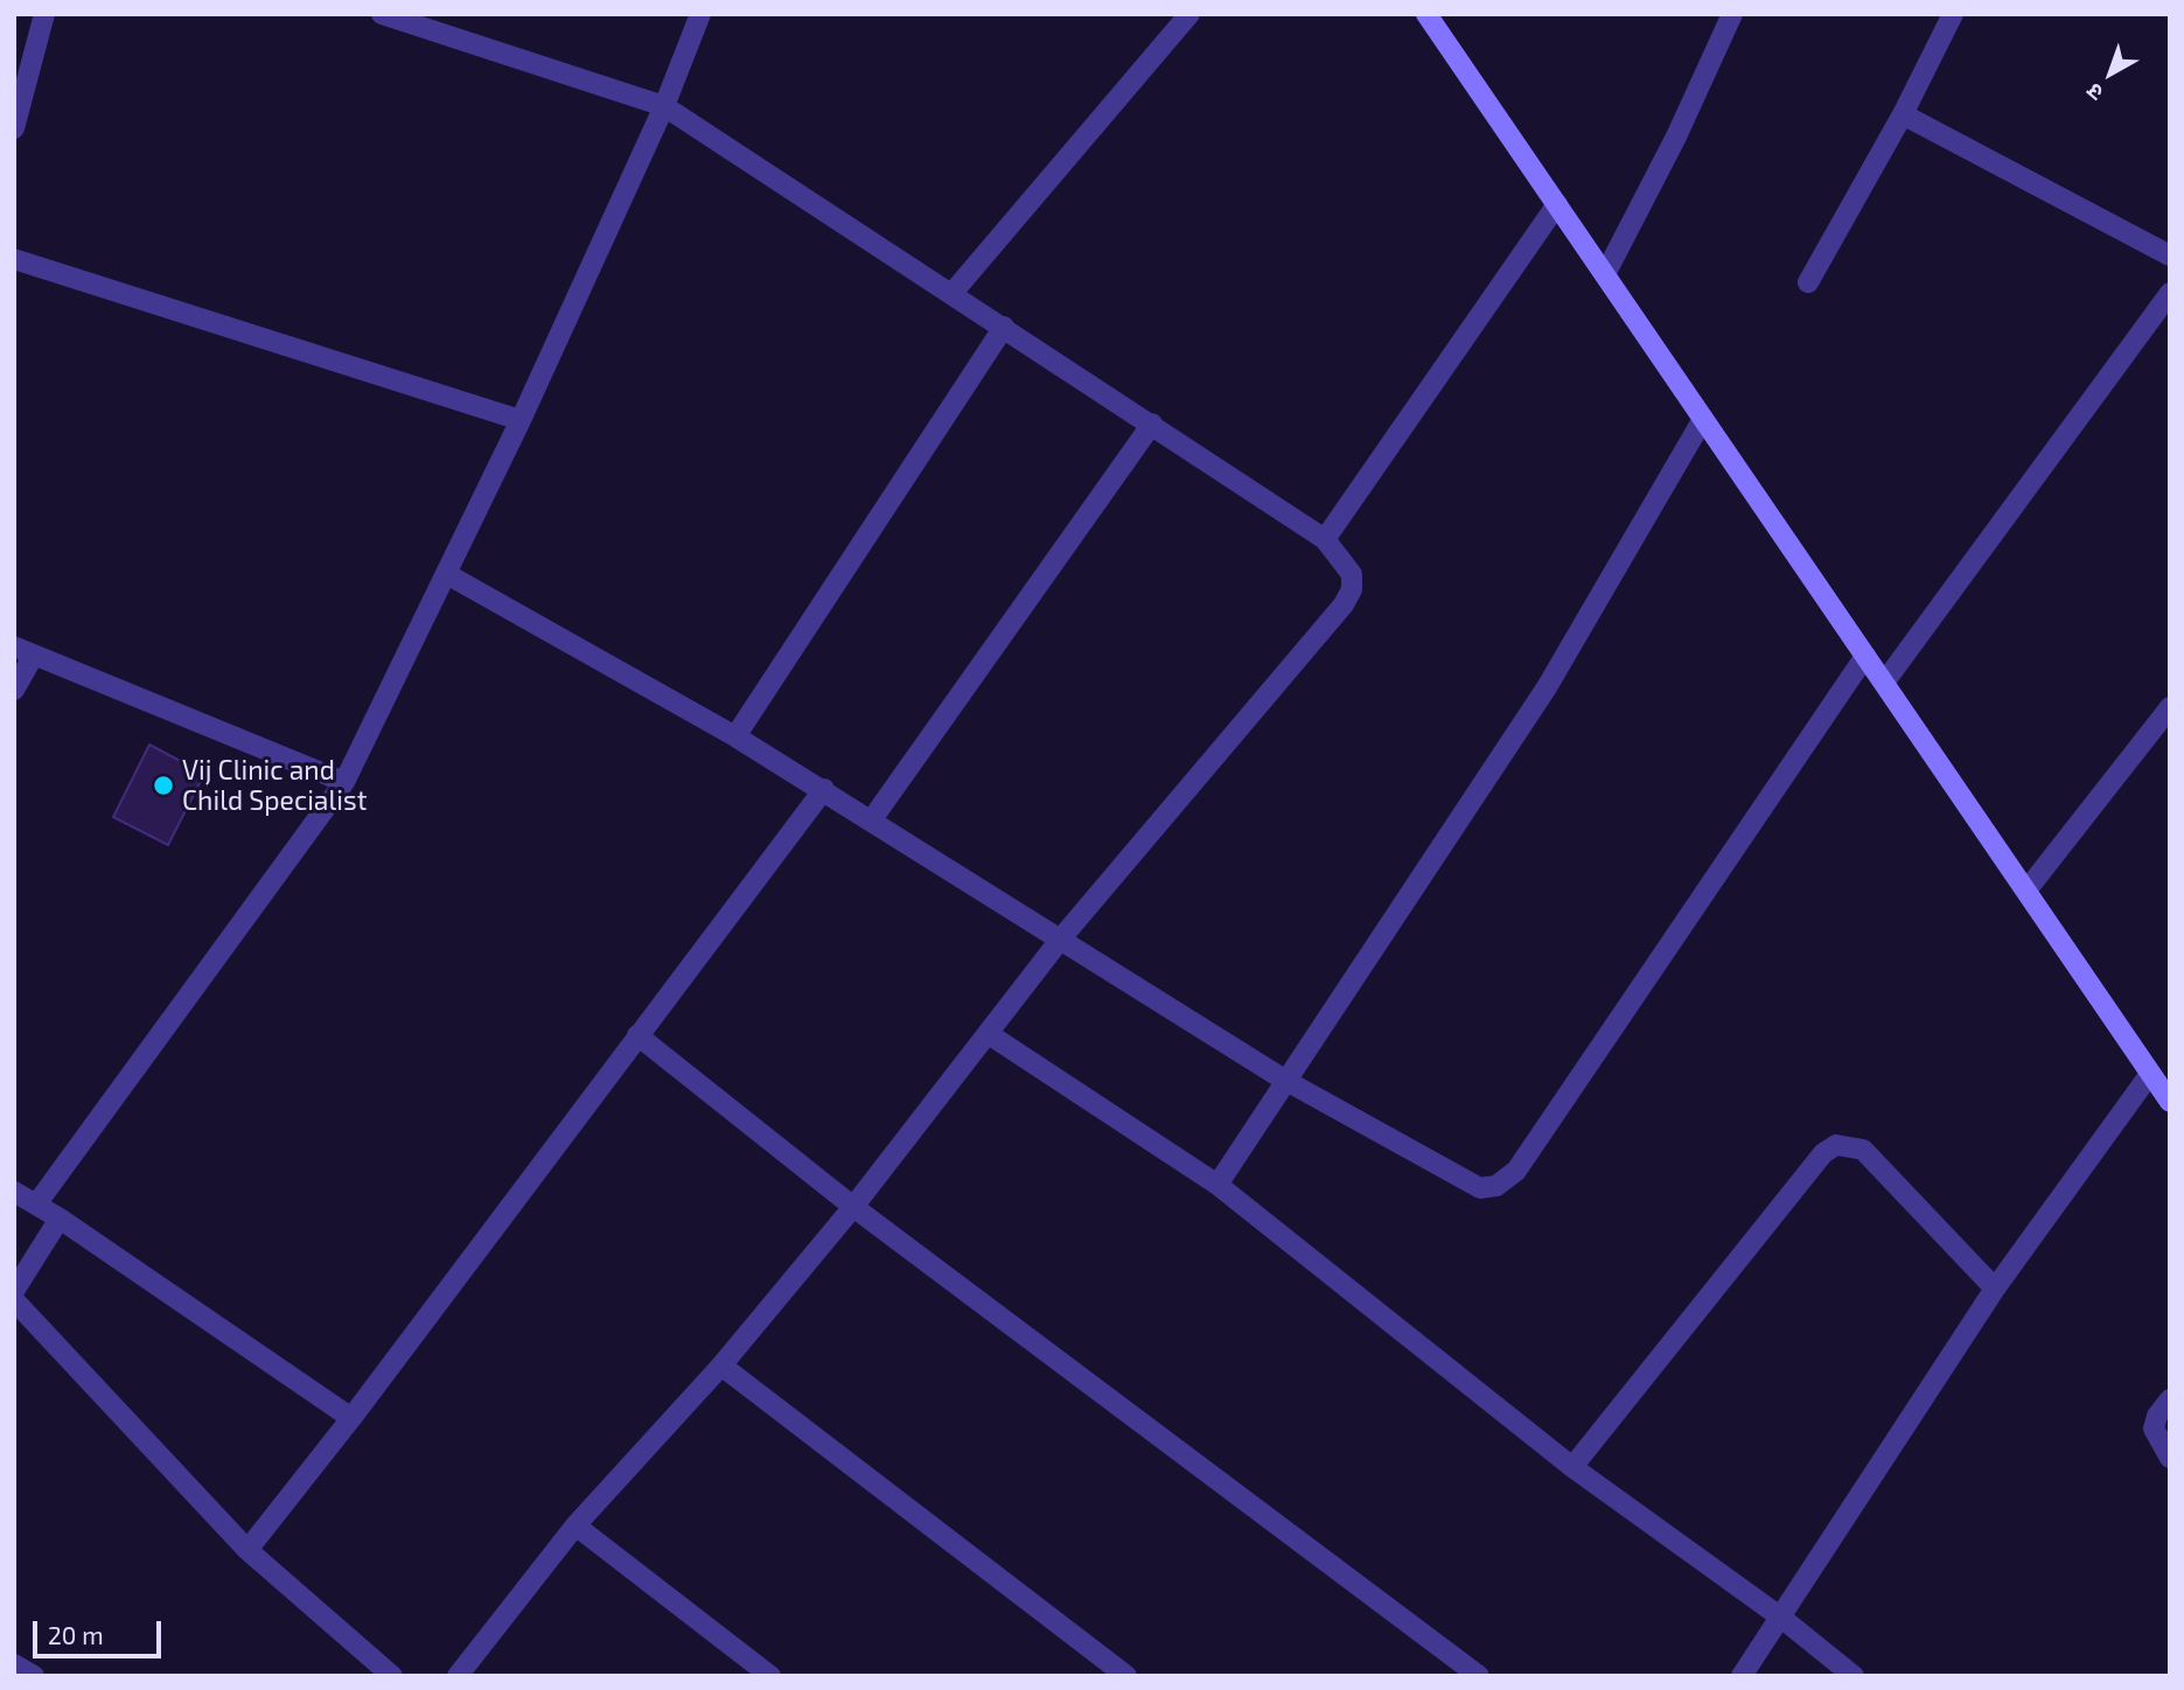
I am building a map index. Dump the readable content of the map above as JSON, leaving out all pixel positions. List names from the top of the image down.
{
  "places": ["Vij Clinic and Child Specialist"],
  "scale_bar": "20 m",
  "north": "bottom left"
}
